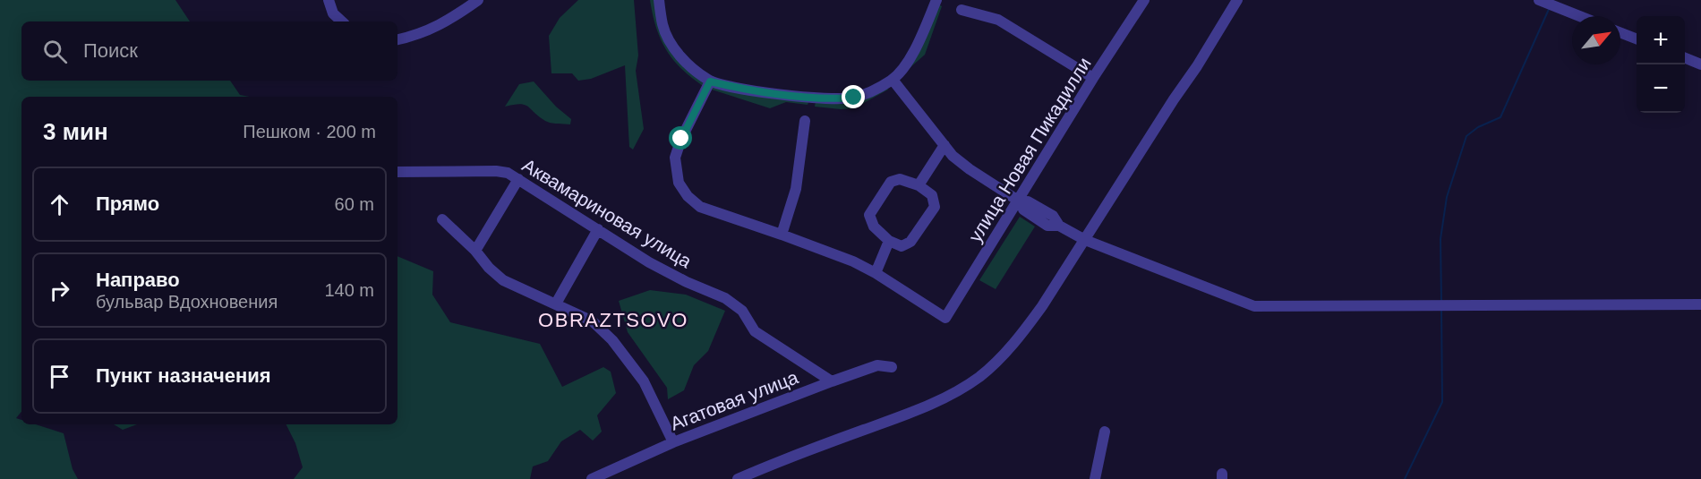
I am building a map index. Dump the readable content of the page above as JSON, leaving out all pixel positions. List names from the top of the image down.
{
  "streets": {
    "street": ["улица Новая Пикадилли", "Аквамариновая улица", "Агатовая улица"]
  },
  "crossings": [
    ["Аквамариновая улица", "Агатовая улица"]
  ],
  "districts": ["OBRAZTSOVO"],
  "north": "top right",
  "page": {
    "map_buttons": ["+", "−"],
    "search": "Поиск",
    "heading": ["3 мин", "Пешком · 200 m"],
    "list": [
      ["Прямо", "60 m"],
      ["Направо", "бульвар Вдохновения", "140 m"],
      "Пункт назначения"
    ]
  }
}
